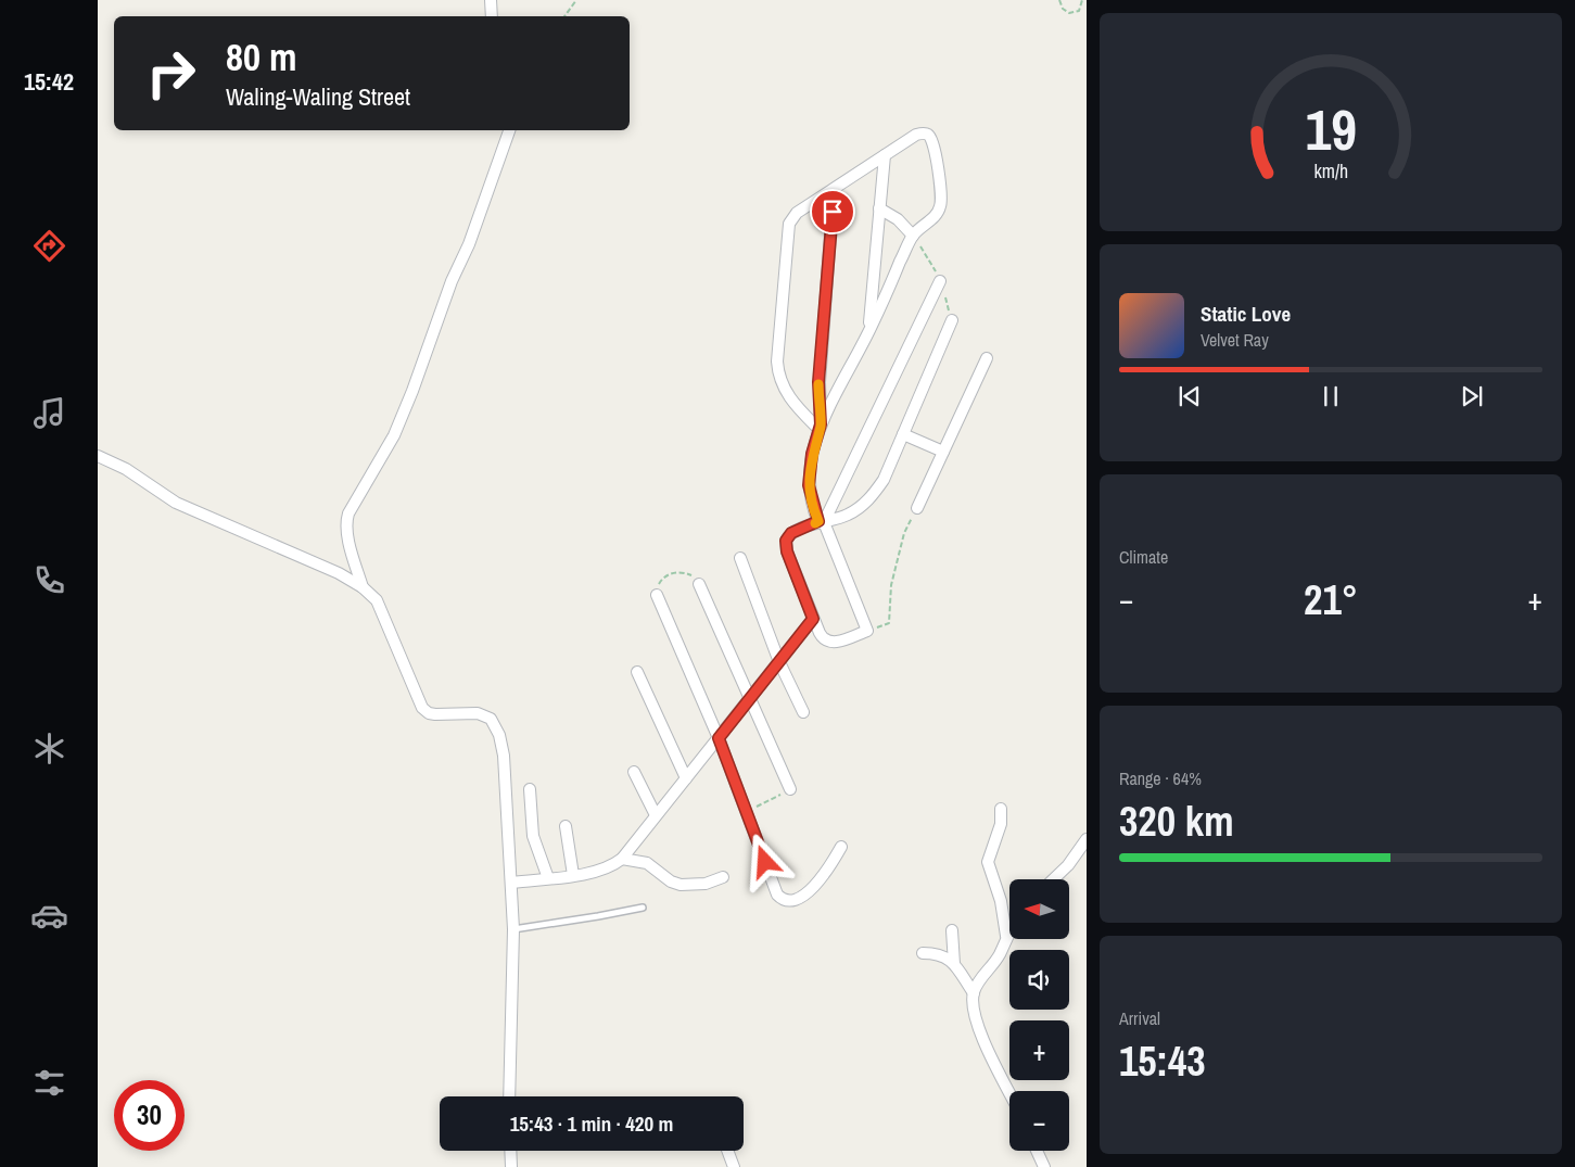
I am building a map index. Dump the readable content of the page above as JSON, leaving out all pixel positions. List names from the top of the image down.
{
  "north": "left",
  "page": {
    "tabs": "15:42",
    "turn": ["80 m", "Waling-Waling Street"],
    "song": ["Static Love", "Velvet Ray"],
    "tile": [
      "Climate",
      ["Range · 64%", "320 km"],
      ["Arrival", "15:43"]
    ],
    "heat": ["−", "21°", "+"],
    "map_buttons": ["+", "−"],
    "limit": "30",
    "trip": "15:43 · 1 min · 420 m",
    "gauge": ["19", "km/h"]
  }
}
